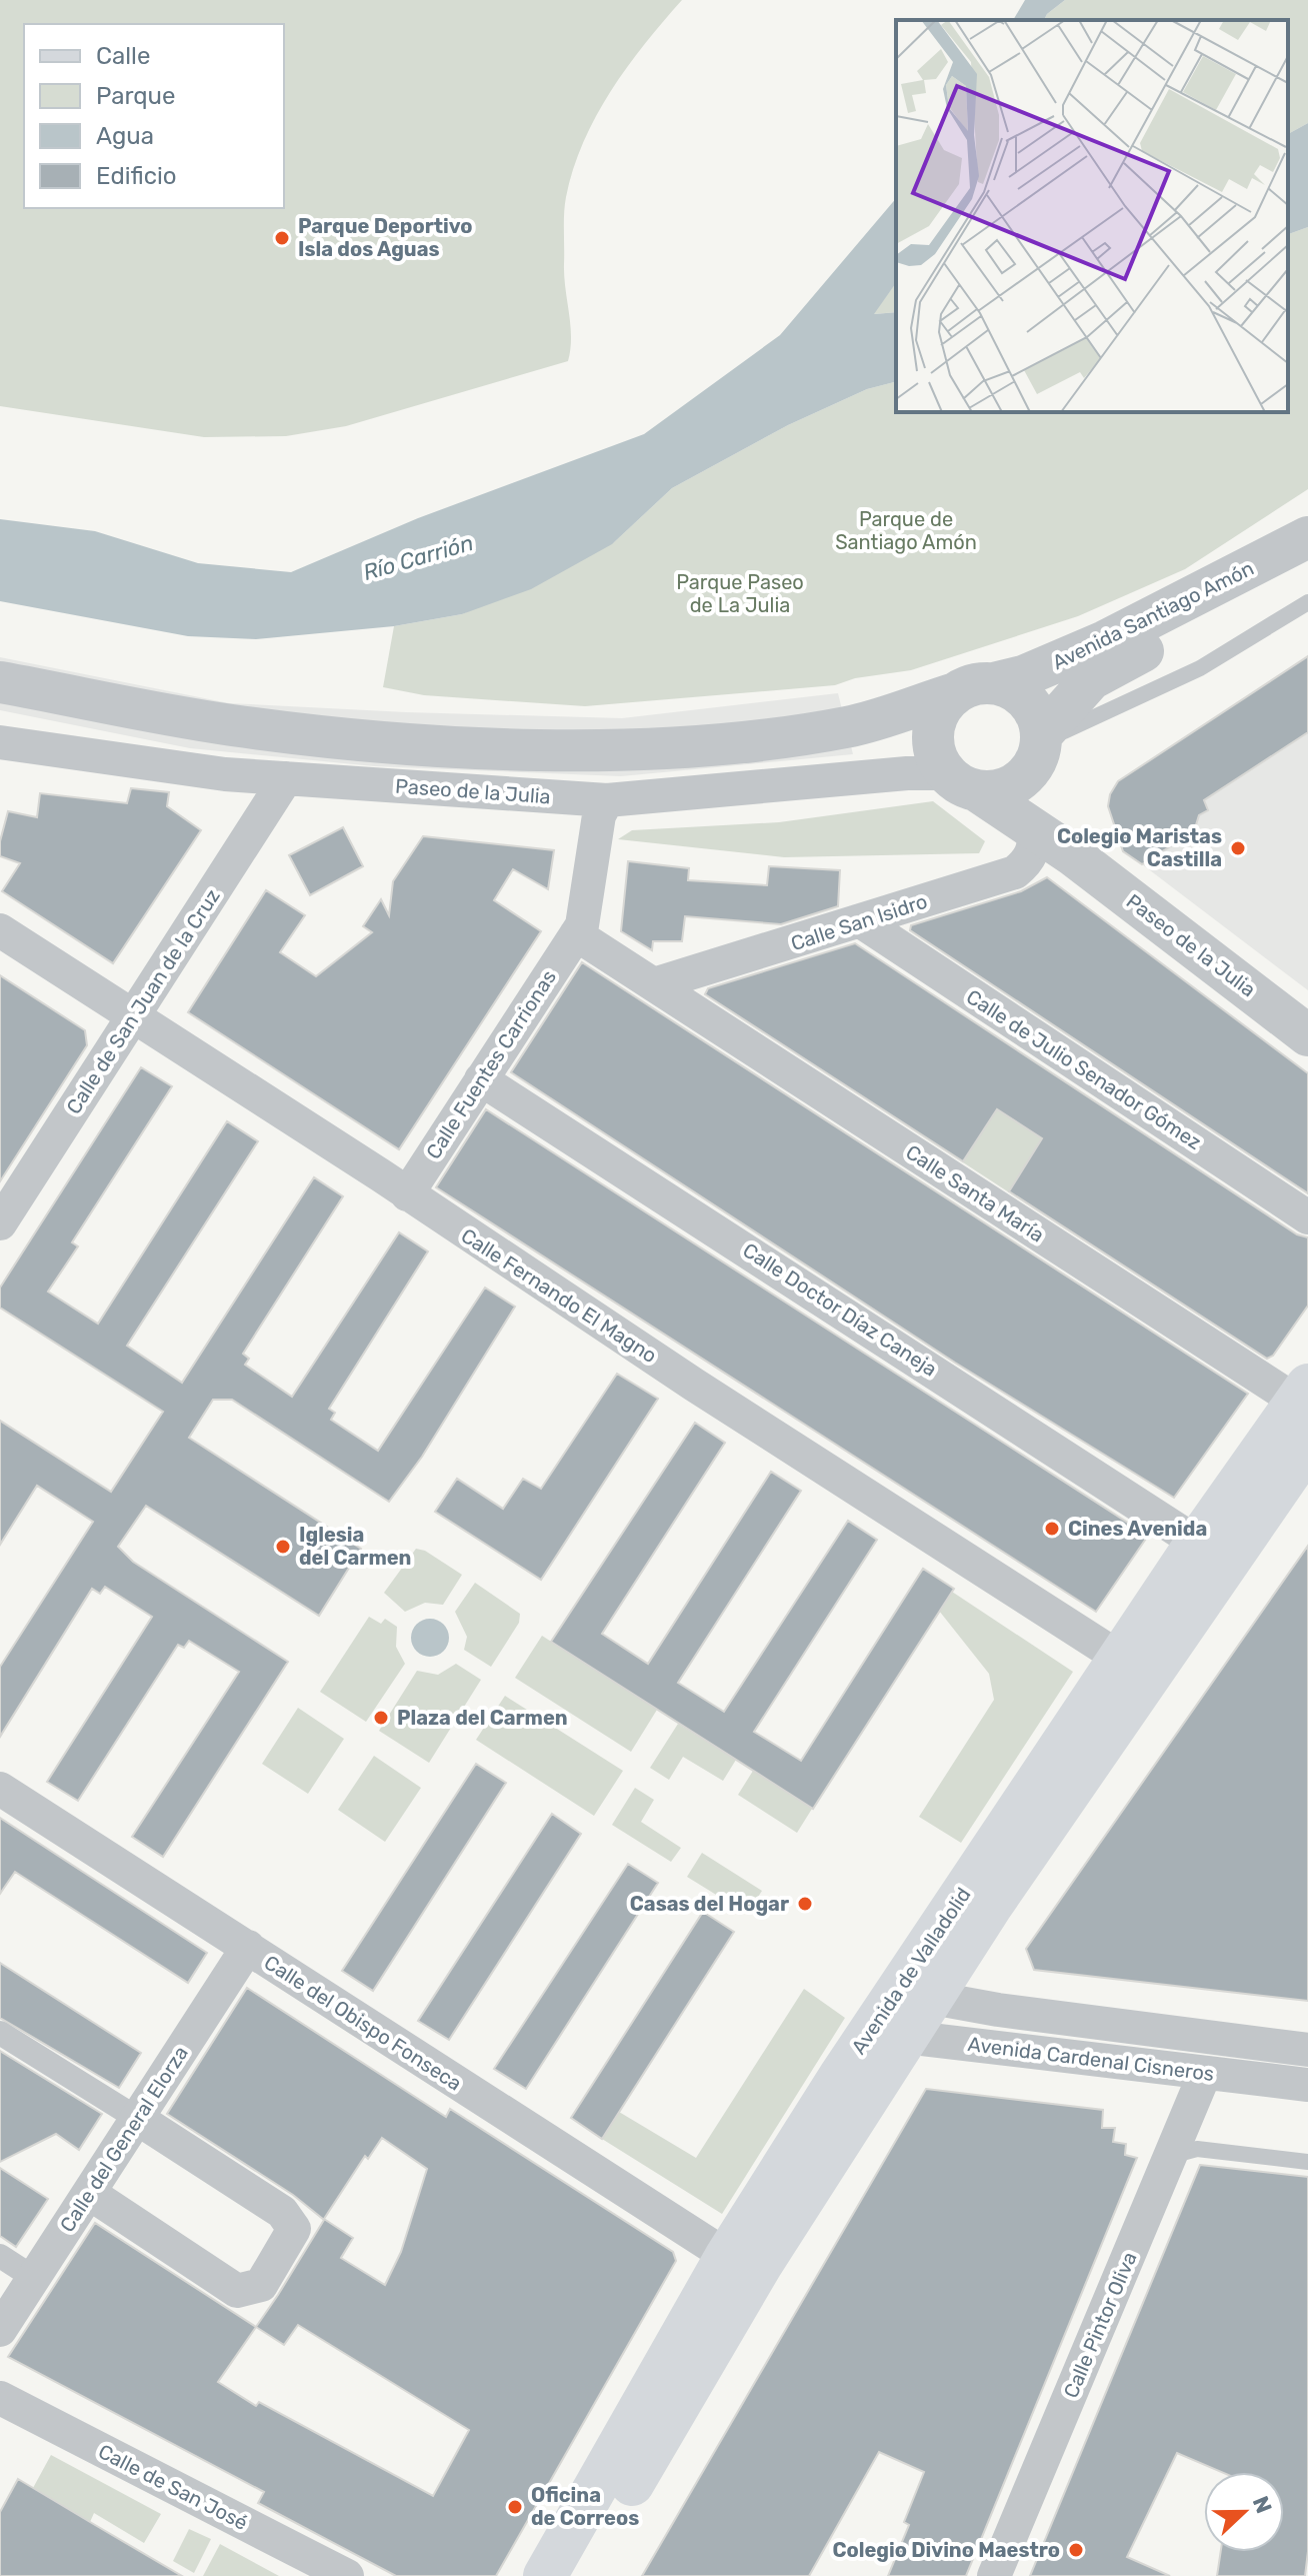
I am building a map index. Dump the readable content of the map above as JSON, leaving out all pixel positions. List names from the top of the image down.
{
  "streets": {
    "main road": ["Avenida de Valladolid"],
    "street": [
      "Avenida Santiago Amón",
      "Paseo de la Julia",
      "Calle San Isidro",
      "Calle de San Juan de la Cruz",
      "Calle Fuentes Carrionas",
      "Calle de Julio Senador Gómez",
      "Calle Santa María",
      "Calle Fernando El Magno",
      "Calle Doctor Díaz Caneja",
      "Calle del Obispo Fonseca",
      "Avenida Cardenal Cisneros",
      "Calle del General Elorza",
      "Calle Pintor Oliva",
      "Calle de San José"
    ]
  },
  "crossings": [
    ["Avenida Santiago Amón", "Paseo de la Julia"],
    ["Paseo de la Julia", "Calle San Isidro"],
    ["Paseo de la Julia", "Calle de San Juan de la Cruz"],
    ["Paseo de la Julia", "Calle Fuentes Carrionas"],
    ["Calle San Isidro", "Calle de Julio Senador Gómez"],
    ["Calle San Isidro", "Calle Santa María"],
    ["Calle de San Juan de la Cruz", "Calle Fernando El Magno"],
    ["Calle Fuentes Carrionas", "Calle Santa María"],
    ["Calle Fuentes Carrionas", "Calle Fernando El Magno"],
    ["Calle Fuentes Carrionas", "Calle Doctor Díaz Caneja"],
    ["Calle Santa María", "Avenida de Valladolid"],
    ["Calle Fernando El Magno", "Avenida de Valladolid"],
    ["Calle Doctor Díaz Caneja", "Avenida de Valladolid"],
    ["Avenida de Valladolid", "Calle del Obispo Fonseca"],
    ["Avenida de Valladolid", "Avenida Cardenal Cisneros"],
    ["Calle del Obispo Fonseca", "Calle del General Elorza"],
    ["Avenida Cardenal Cisneros", "Calle Pintor Oliva"]
  ],
  "water": ["Río Carrión"],
  "parks": ["Parque de Santiago Amón", "Parque Paseo de La Julia"],
  "places": [
    "Parque Deportivo Isla dos Aguas",
    "Colegio Maristas Castilla",
    "Cines Avenida",
    "Iglesia del Carmen",
    "Plaza del Carmen",
    "Casas del Hogar",
    "Oficina de Correos",
    "Colegio Divino Maestro"
  ],
  "legend": [
    "Calle",
    "Parque",
    "Agua",
    "Edificio"
  ],
  "north": "right"
}
